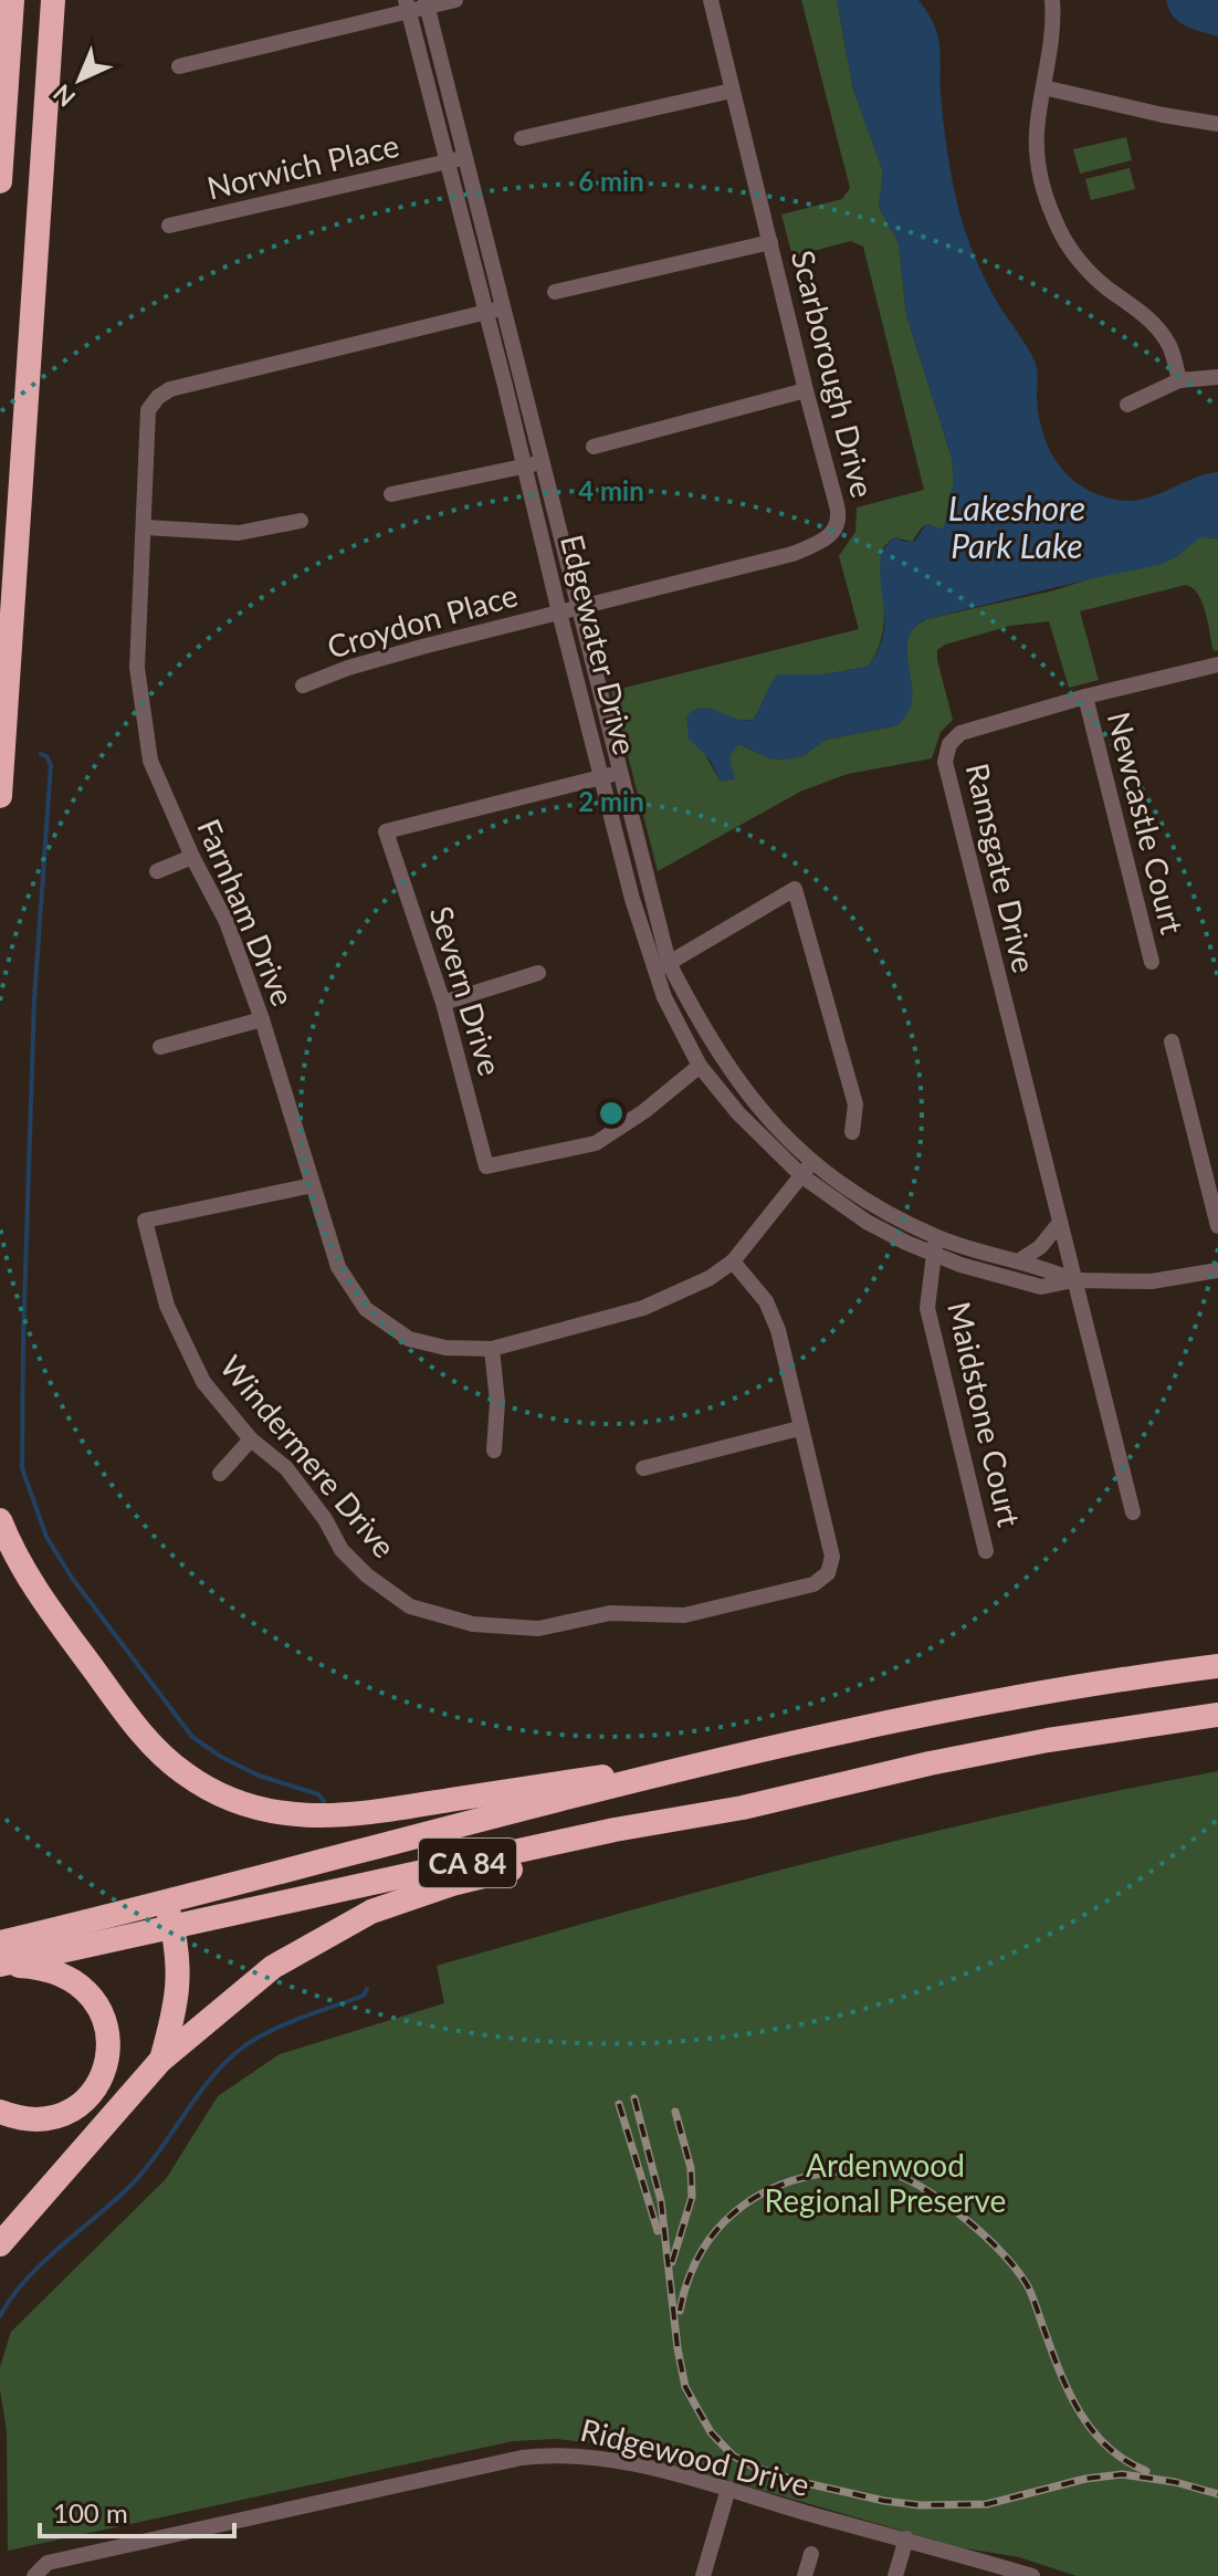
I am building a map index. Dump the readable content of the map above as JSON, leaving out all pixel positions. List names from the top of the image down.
{
  "streets": {
    "highway": ["CA 84"],
    "street": [
      "Norwich Place",
      "Scarborough Drive",
      "Croydon Place",
      "Edgewater Drive",
      "Newcastle Court",
      "Ramsgate Drive",
      "Farnham Drive",
      "Severn Drive",
      "Maidstone Court",
      "Windermere Drive",
      "Ridgewood Drive"
    ]
  },
  "crossings": [
    ["Norwich Place", "Edgewater Drive"],
    ["Scarborough Drive", "Croydon Place"],
    ["Scarborough Drive", "Edgewater Drive"],
    ["Croydon Place", "Edgewater Drive"],
    ["Edgewater Drive", "Ramsgate Drive"],
    ["Edgewater Drive", "Farnham Drive"],
    ["Edgewater Drive", "Severn Drive"],
    ["Edgewater Drive", "Maidstone Court"],
    ["Newcastle Court", "Ramsgate Drive"],
    ["Farnham Drive", "Windermere Drive"]
  ],
  "water": ["Lakeshore Park Lake"],
  "parks": ["Ardenwood Regional Preserve"],
  "scale_bar": "100 m",
  "north": "bottom left",
  "rings": ["6 min", "4 min", "2 min"]
}
